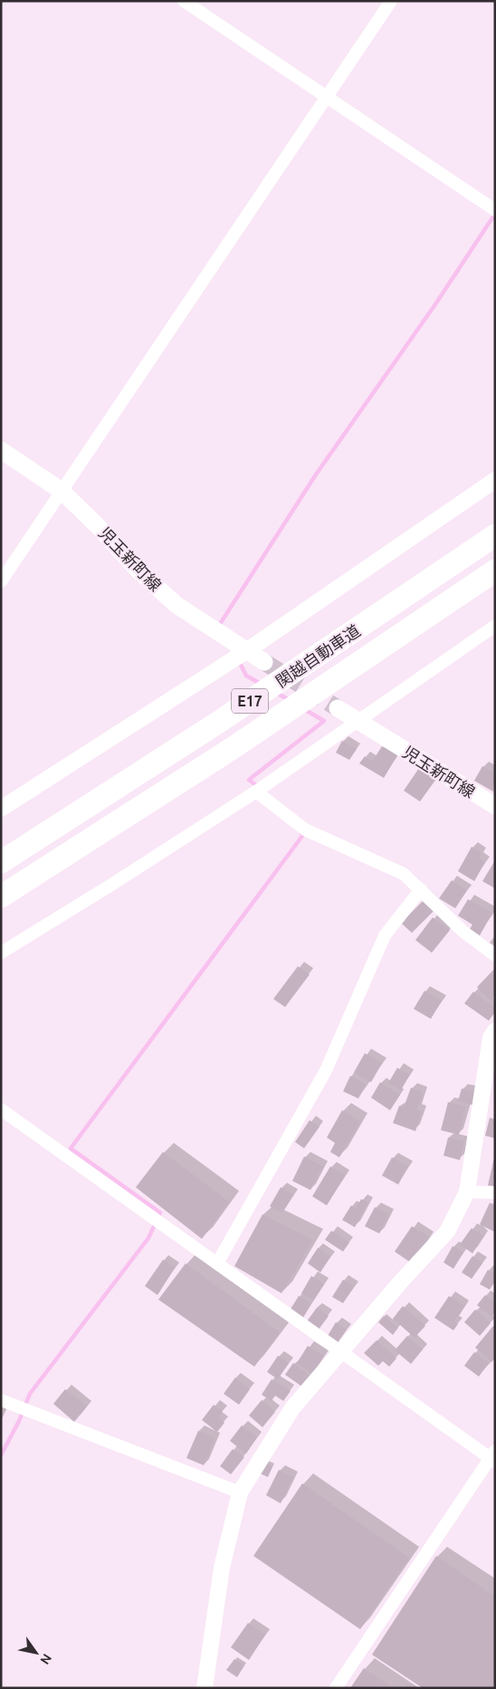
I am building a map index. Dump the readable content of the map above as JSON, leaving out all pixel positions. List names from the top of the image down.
{
  "streets": {
    "highway": ["関越自動車道", "E17"],
    "main road": ["児玉新町線"]
  },
  "north": "bottom right"
}
